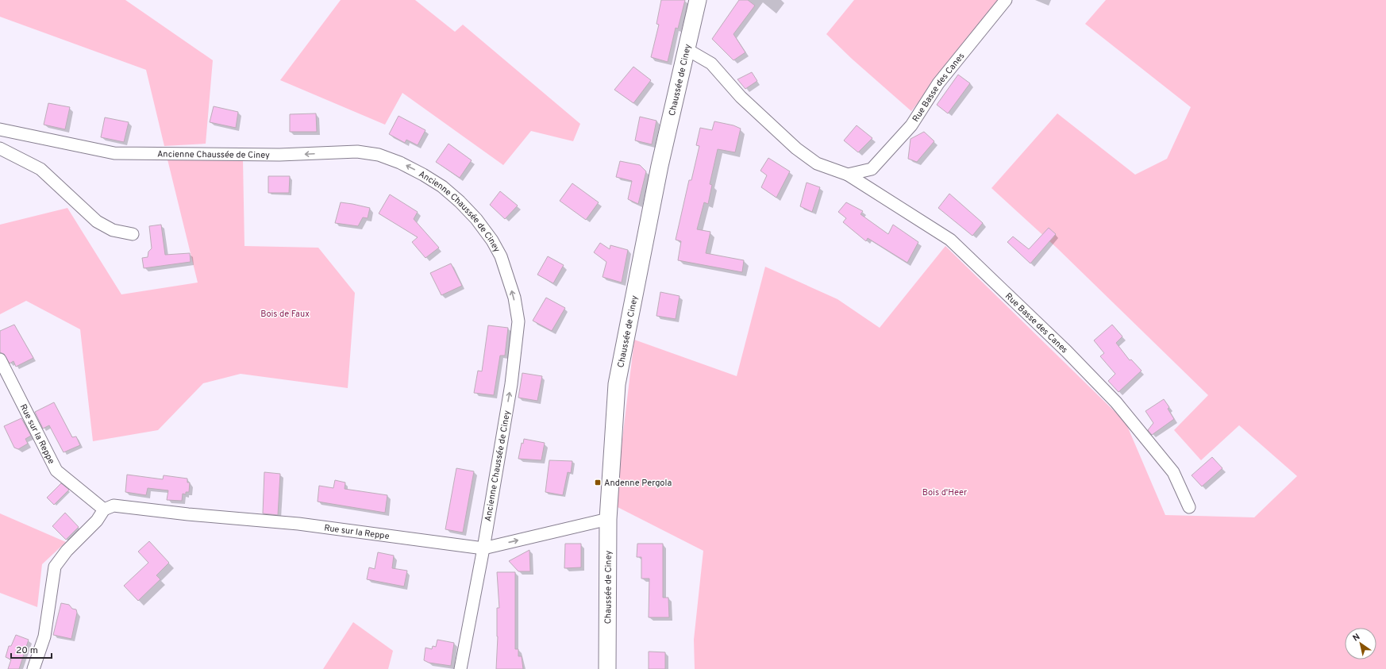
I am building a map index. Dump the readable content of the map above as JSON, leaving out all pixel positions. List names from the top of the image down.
{
  "streets": {
    "main road": ["Chaussée de Ciney"],
    "street": ["Rue Basse des Canes", "Ancienne Chaussée de Ciney", "Rue sur la Reppe"]
  },
  "crossings": [
    ["Chaussée de Ciney", "Rue Basse des Canes"],
    ["Chaussée de Ciney", "Rue sur la Reppe"],
    ["Ancienne Chaussée de Ciney", "Rue sur la Reppe"]
  ],
  "parks": ["Bois de Faux", "Bois d'Heer"],
  "places": {
    "transit": ["Andenne Pergola"]
  },
  "scale_bar": "20 m",
  "north": "top left"
}
